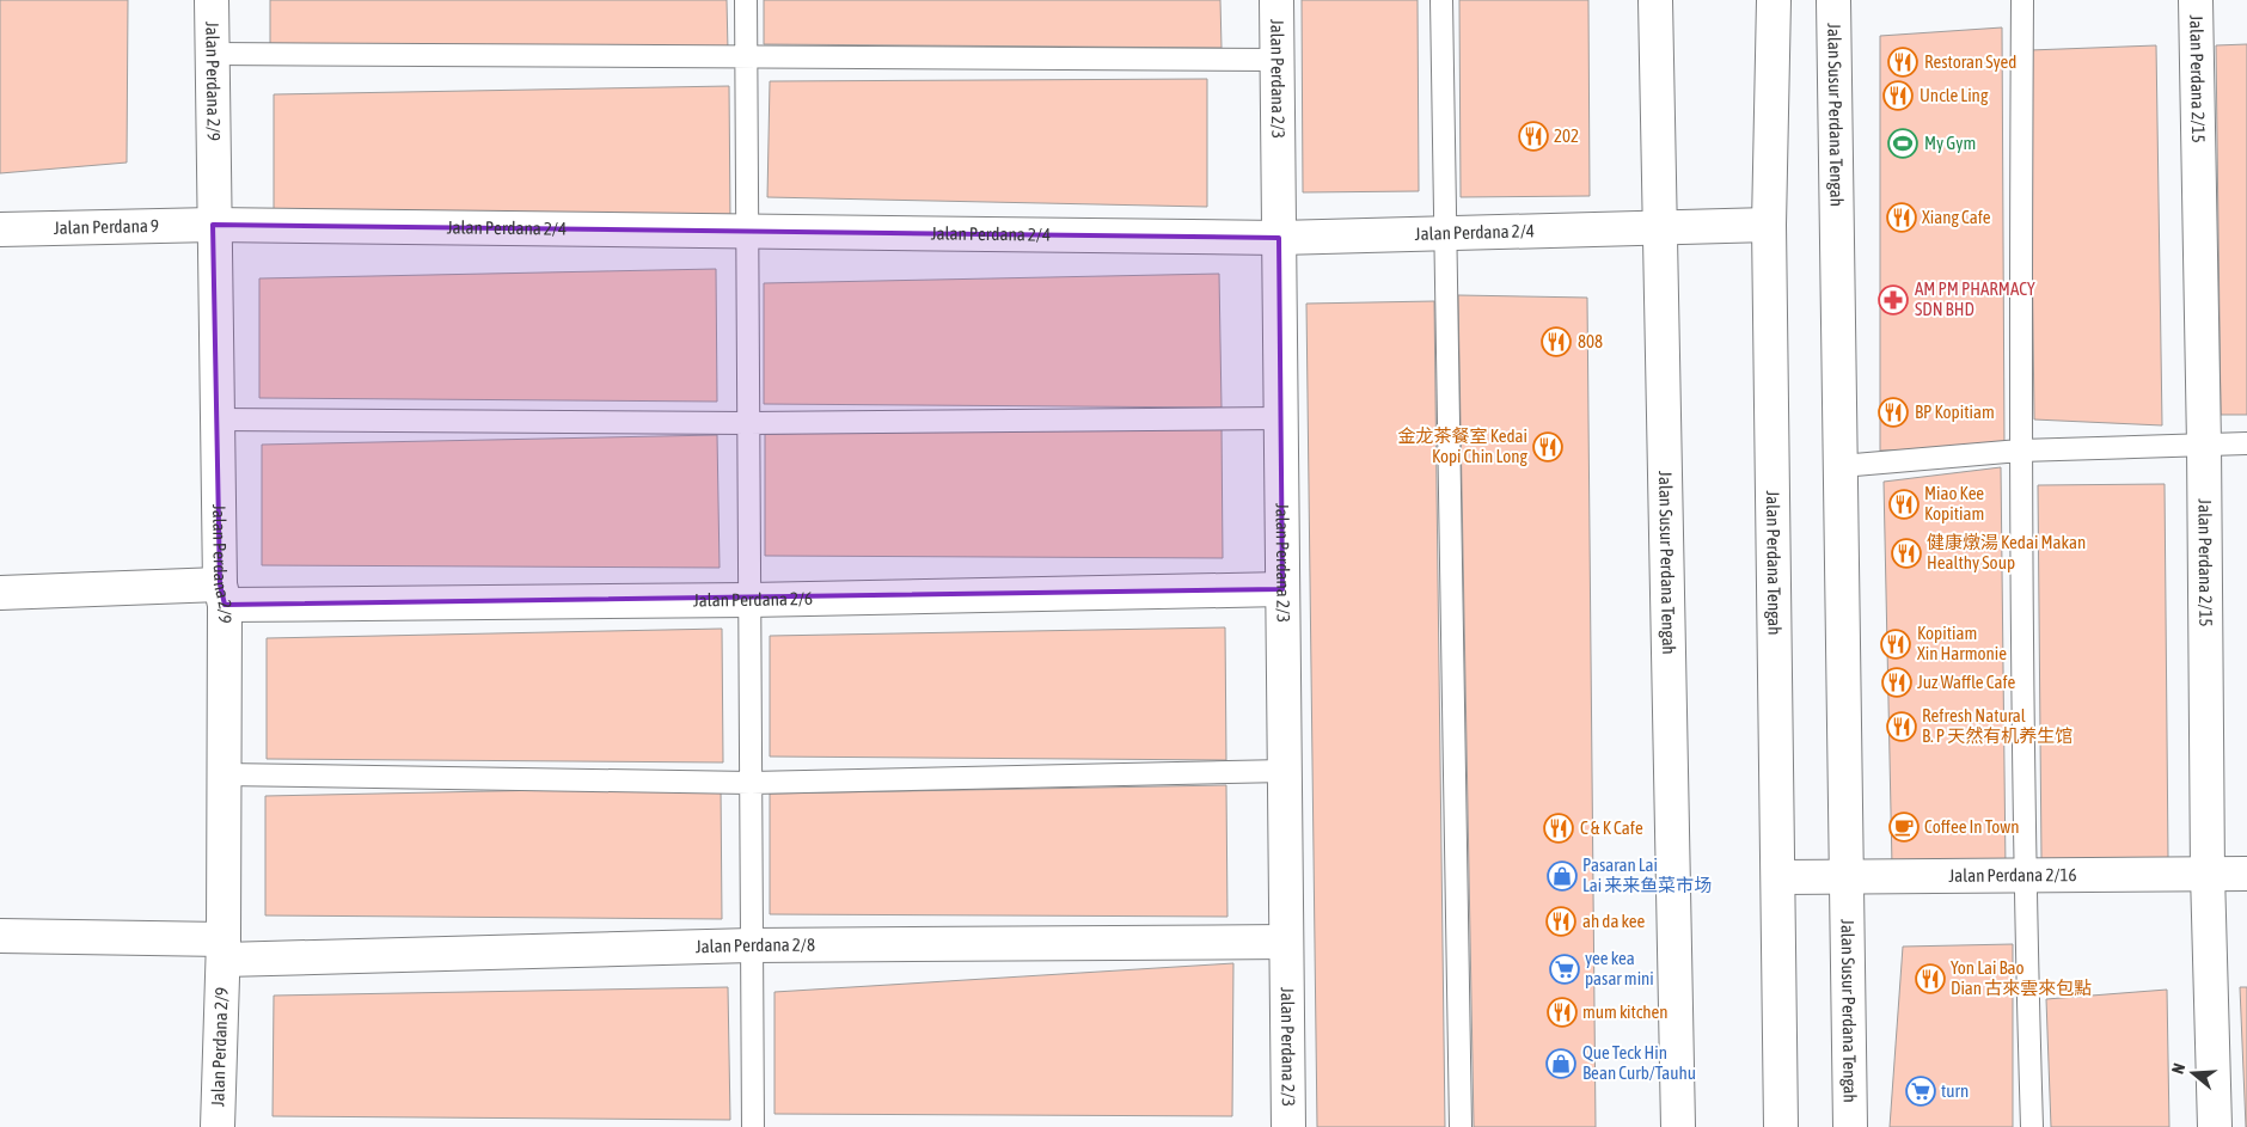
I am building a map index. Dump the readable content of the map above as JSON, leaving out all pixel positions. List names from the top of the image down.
{
  "streets": {
    "street": [
      "Jalan Perdana 2/9",
      "Jalan Perdana 2/3",
      "Jalan Perdana 2/15",
      "Jalan Susur Perdana Tengah",
      "Jalan Perdana 9",
      "Jalan Perdana 2/4",
      "Jalan Perdana Tengah",
      "Jalan Perdana 2/6",
      "Jalan Perdana 2/16",
      "Jalan Perdana 2/8"
    ]
  },
  "crossings": [
    ["Jalan Perdana 2/9", "Jalan Perdana 9"],
    ["Jalan Perdana 2/9", "Jalan Perdana 2/4"],
    ["Jalan Perdana 2/9", "Jalan Perdana 2/6"],
    ["Jalan Perdana 2/9", "Jalan Perdana 2/8"],
    ["Jalan Perdana 2/3", "Jalan Perdana 2/4"],
    ["Jalan Perdana 2/3", "Jalan Perdana 2/6"],
    ["Jalan Perdana 2/3", "Jalan Perdana 2/8"],
    ["Jalan Perdana 2/15", "Jalan Perdana 2/16"],
    ["Jalan Susur Perdana Tengah", "Jalan Perdana 2/4"],
    ["Jalan Susur Perdana Tengah", "Jalan Perdana 2/16"],
    ["Jalan Perdana 9", "Jalan Perdana 2/4"],
    ["Jalan Perdana 2/4", "Jalan Perdana Tengah"],
    ["Jalan Perdana Tengah", "Jalan Perdana 2/16"]
  ],
  "places": {
    "restaurant": [
      "Restoran Syed",
      "Uncle Ling",
      "202",
      "Xiang Cafe",
      "808",
      "BP Kopitiam",
      "金龙茶餐室 Kedai Kopi Chin Long",
      "Miao Kee Kopitiam",
      "健康燉湯 Kedai Makan Healthy Soup",
      "Kopitiam Xin Harmonie",
      "Juz Waffle Cafe",
      "Refresh Natural B. P 天然有机养生馆",
      "C & K Cafe",
      "ah da kee",
      "Yon Lai Bao Dian 古來雲來包點",
      "mum kitchen"
    ],
    "sports": ["My Gym"],
    "pharmacy": ["AM PM PHARMACY SDN BHD"],
    "cafe": ["Coffee In Town"],
    "shop": ["Pasaran Lai Lai 来来鱼菜市场", "Que Teck Hin Bean Curb/Tauhu"],
    "supermarket": ["yee kea pasar mini", "turn"]
  },
  "north": "left"
}
